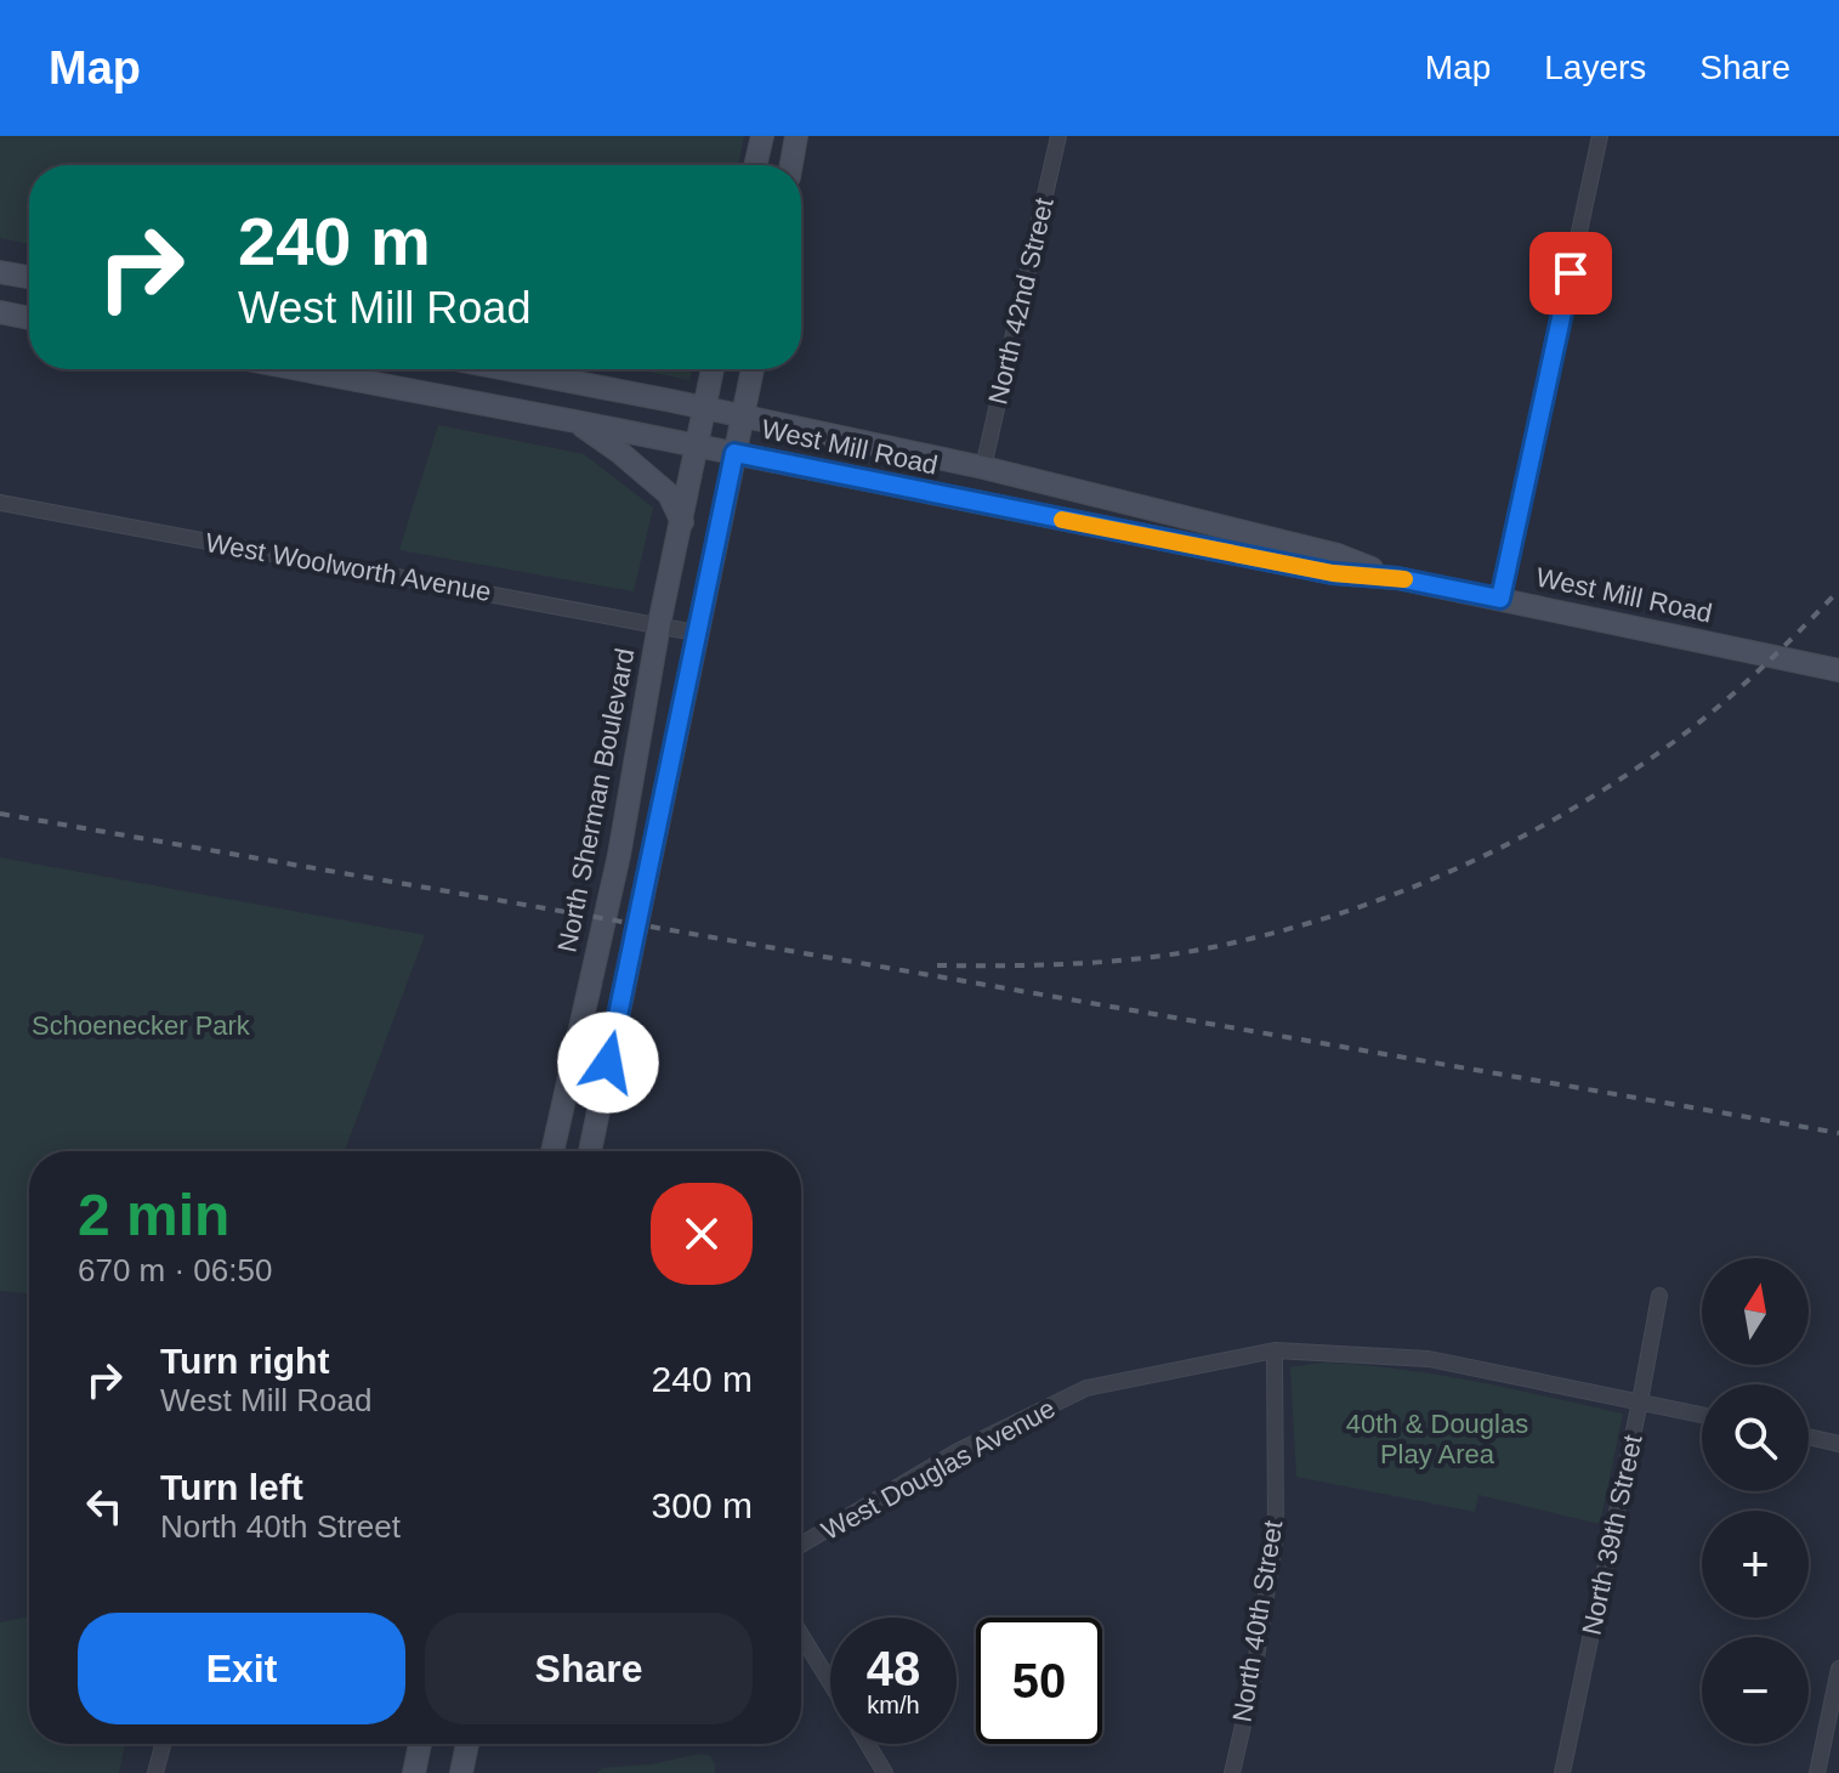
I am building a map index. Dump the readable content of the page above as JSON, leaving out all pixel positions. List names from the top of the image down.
{
  "streets": {
    "main road": ["West Mill Road", "North Sherman Boulevard"],
    "street": [
      "North 42nd Street",
      "West Woolworth Avenue",
      "West Douglas Avenue",
      "North 39th Street",
      "North 40th Street"
    ]
  },
  "crossings": [
    ["North 42nd Street", "West Mill Road"],
    ["West Mill Road", "North Sherman Boulevard"],
    ["West Woolworth Avenue", "North Sherman Boulevard"],
    ["West Douglas Avenue", "North 39th Street"],
    ["West Douglas Avenue", "North 40th Street"]
  ],
  "parks": ["Schoenecker Park", "40th & Douglas Play Area"],
  "north": "top",
  "page": {
    "header": "Map",
    "nav": ["Map", "Layers", "Share"],
    "turn": ["240 m", "West Mill Road"],
    "heading": ["2 min", "670 m · 06:50"],
    "map_buttons": ["+", "−"],
    "list": [
      {
        "name": "Turn right",
        "note": "West Mill Road",
        "value": "240 m"
      },
      {
        "name": "Turn left",
        "note": "North 40th Street",
        "value": "300 m"
      }
    ],
    "buttons": ["Exit", "Share"],
    "speed": "48 km/h",
    "limit": "50"
  }
}
